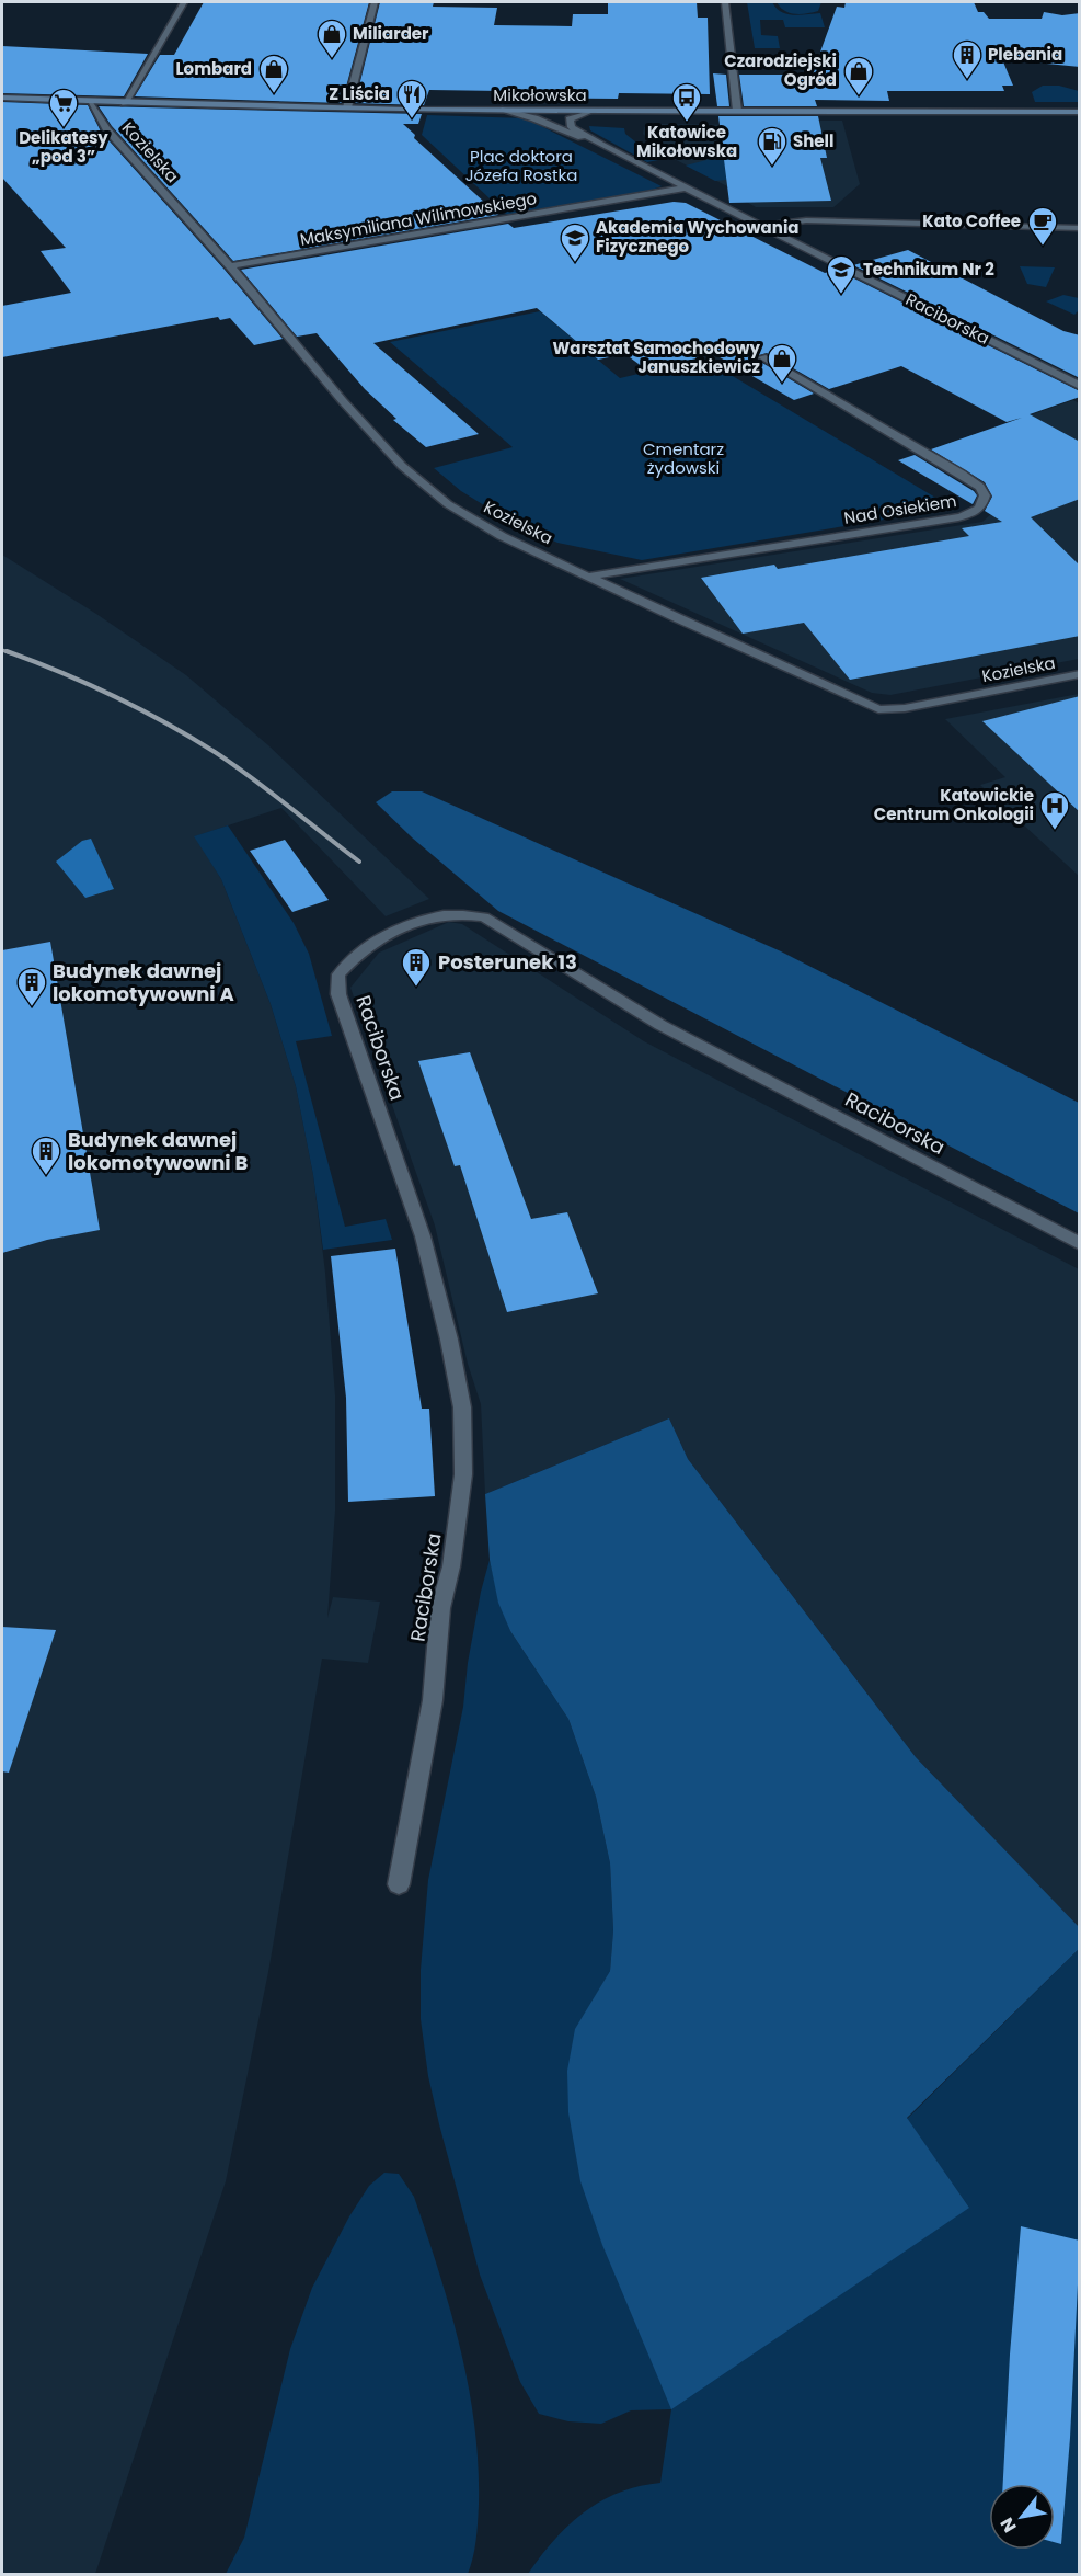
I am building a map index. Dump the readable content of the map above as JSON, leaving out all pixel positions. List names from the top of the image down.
{
  "streets": {
    "main road": ["Mikołowska"],
    "street": [
      "Kozielska",
      "Maksymiliana Wilimowskiego",
      "Raciborska",
      "Nad Osiekiem"
    ]
  },
  "crossings": [
    ["Mikołowska", "Kozielska"],
    ["Mikołowska", "Raciborska"],
    ["Kozielska", "Maksymiliana Wilimowskiego"],
    ["Kozielska", "Nad Osiekiem"],
    ["Maksymiliana Wilimowskiego", "Raciborska"]
  ],
  "parks": ["Plac doktora Józefa Rostka", "Cmentarz żydowski"],
  "places": {
    "shop": [
      "Miliarder",
      "Lombard",
      "Czarodziejski Ogród",
      "Warsztat Samochodowy Januszkiewicz"
    ],
    "building": [
      "Plebania",
      "Posterunek 13",
      "Budynek dawnej lokomotywowni A",
      "Budynek dawnej lokomotywowni B"
    ],
    "restaurant": ["Z Liścia"],
    "bus stop": ["Katowice Mikołowska"],
    "supermarket": ["Delikatesy „pod 3”"],
    "fuel station": ["Shell"],
    "cafe": ["Kato Coffee"],
    "school or university": ["Akademia Wychowania Fizycznego", "Technikum Nr 2"],
    "hospital": ["Katowickie Centrum Onkologii"]
  },
  "north": "bottom left"
}
